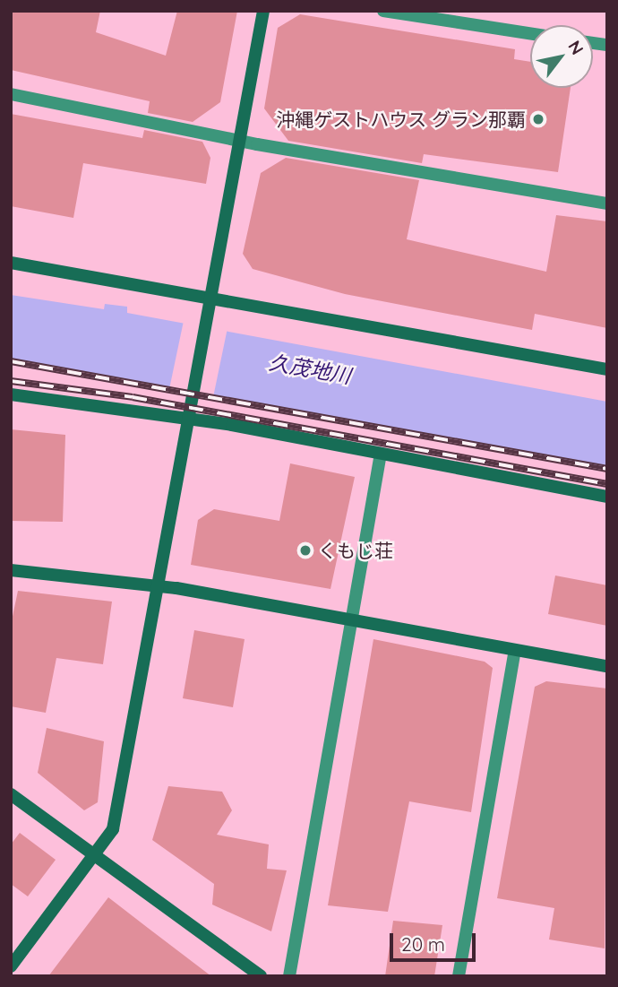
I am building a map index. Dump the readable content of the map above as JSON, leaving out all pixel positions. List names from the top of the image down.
{
  "water": ["久茂地川"],
  "places": ["沖縄ゲストハウス グラン那覇", "くもじ荘"],
  "scale_bar": "20 m",
  "north": "top right"
}
